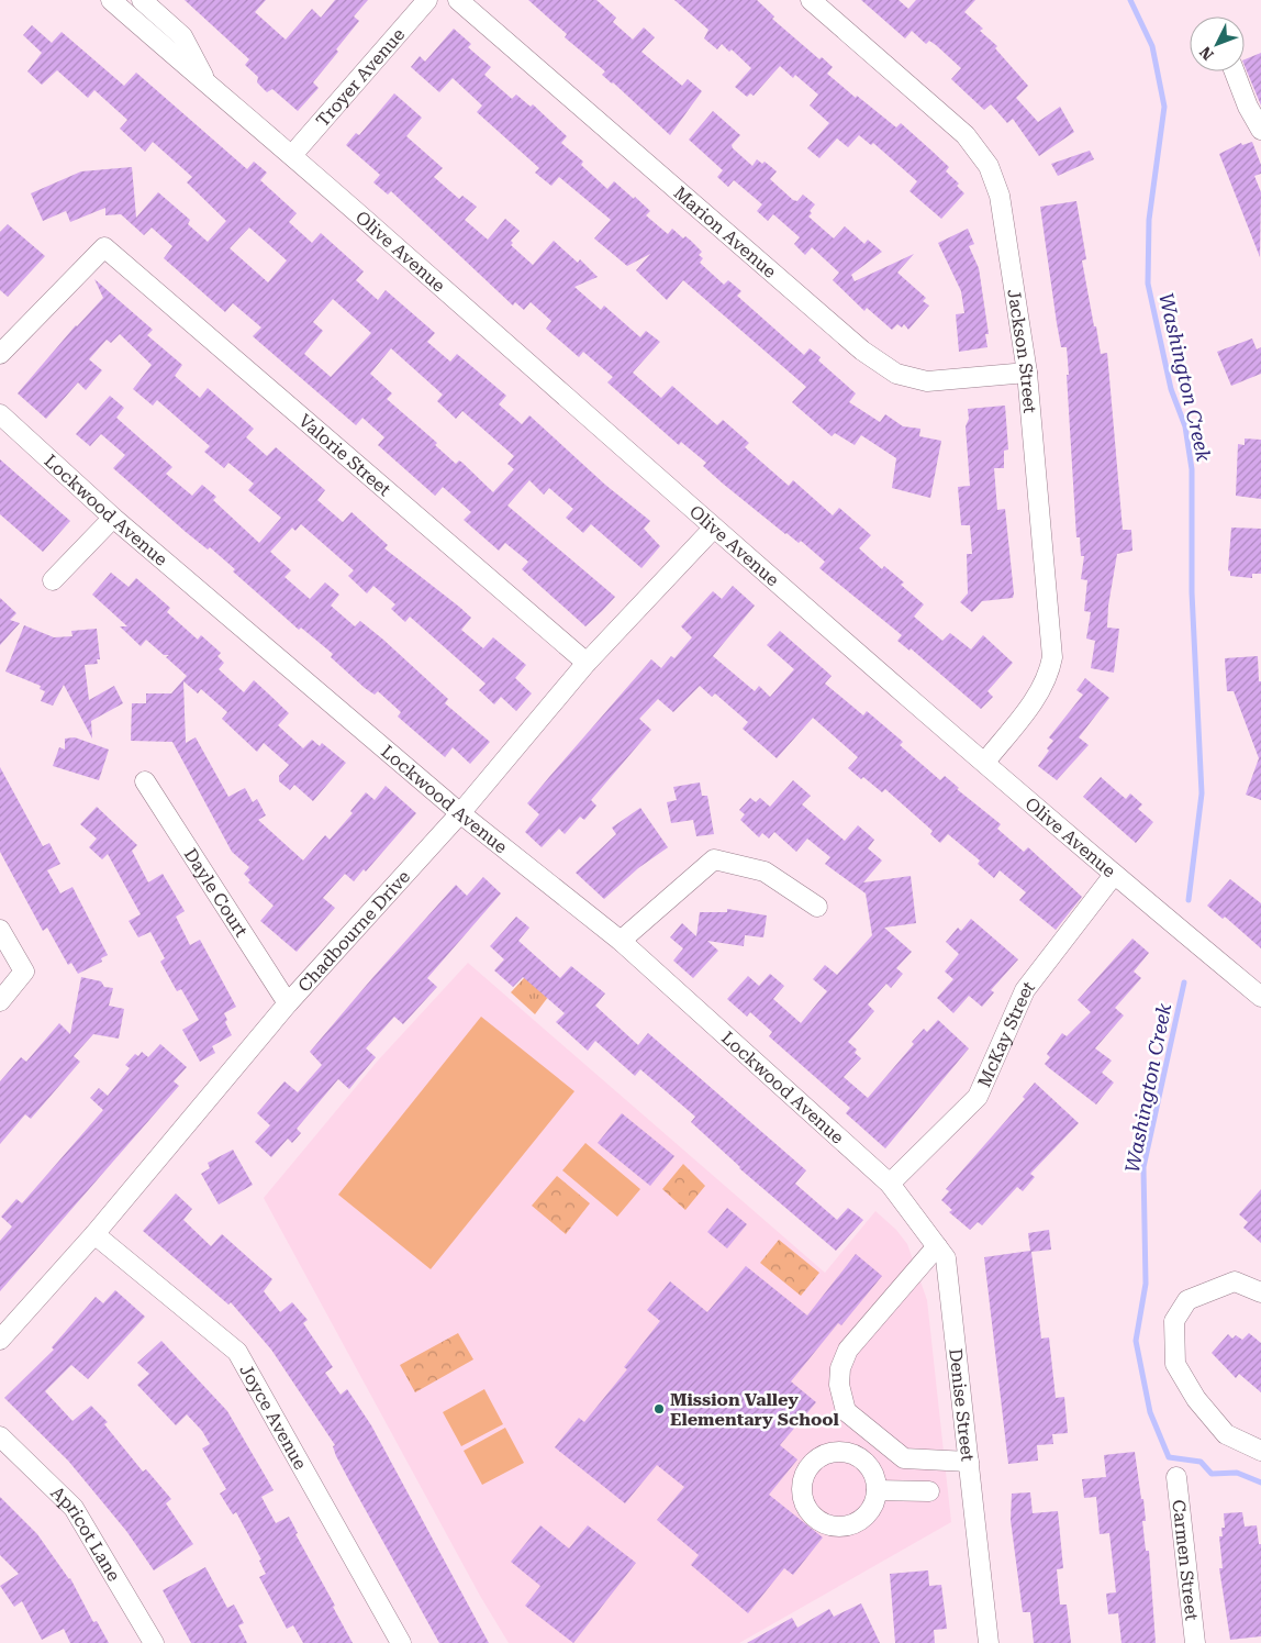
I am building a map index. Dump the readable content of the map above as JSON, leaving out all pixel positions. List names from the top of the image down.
{
  "streets": {
    "street": [
      "Troyer Avenue",
      "Marion Avenue",
      "Olive Avenue",
      "Jackson Street",
      "Valorie Street",
      "Lockwood Avenue",
      "Dayle Court",
      "Chadbourne Drive",
      "McKay Street",
      "Denise Street",
      "Joyce Avenue",
      "Apricot Lane",
      "Carmen Street"
    ]
  },
  "crossings": [
    ["Troyer Avenue", "Olive Avenue"],
    ["Marion Avenue", "Jackson Street"],
    ["Olive Avenue", "Jackson Street"],
    ["Olive Avenue", "Chadbourne Drive"],
    ["Olive Avenue", "McKay Street"],
    ["Valorie Street", "Chadbourne Drive"],
    ["Lockwood Avenue", "Chadbourne Drive"],
    ["Lockwood Avenue", "McKay Street"],
    ["Lockwood Avenue", "Denise Street"],
    ["Dayle Court", "Chadbourne Drive"],
    ["Chadbourne Drive", "Joyce Avenue"],
    ["McKay Street", "Denise Street"]
  ],
  "water": ["Washington Creek"],
  "places": ["Mission Valley Elementary School"],
  "north": "bottom left"
}
